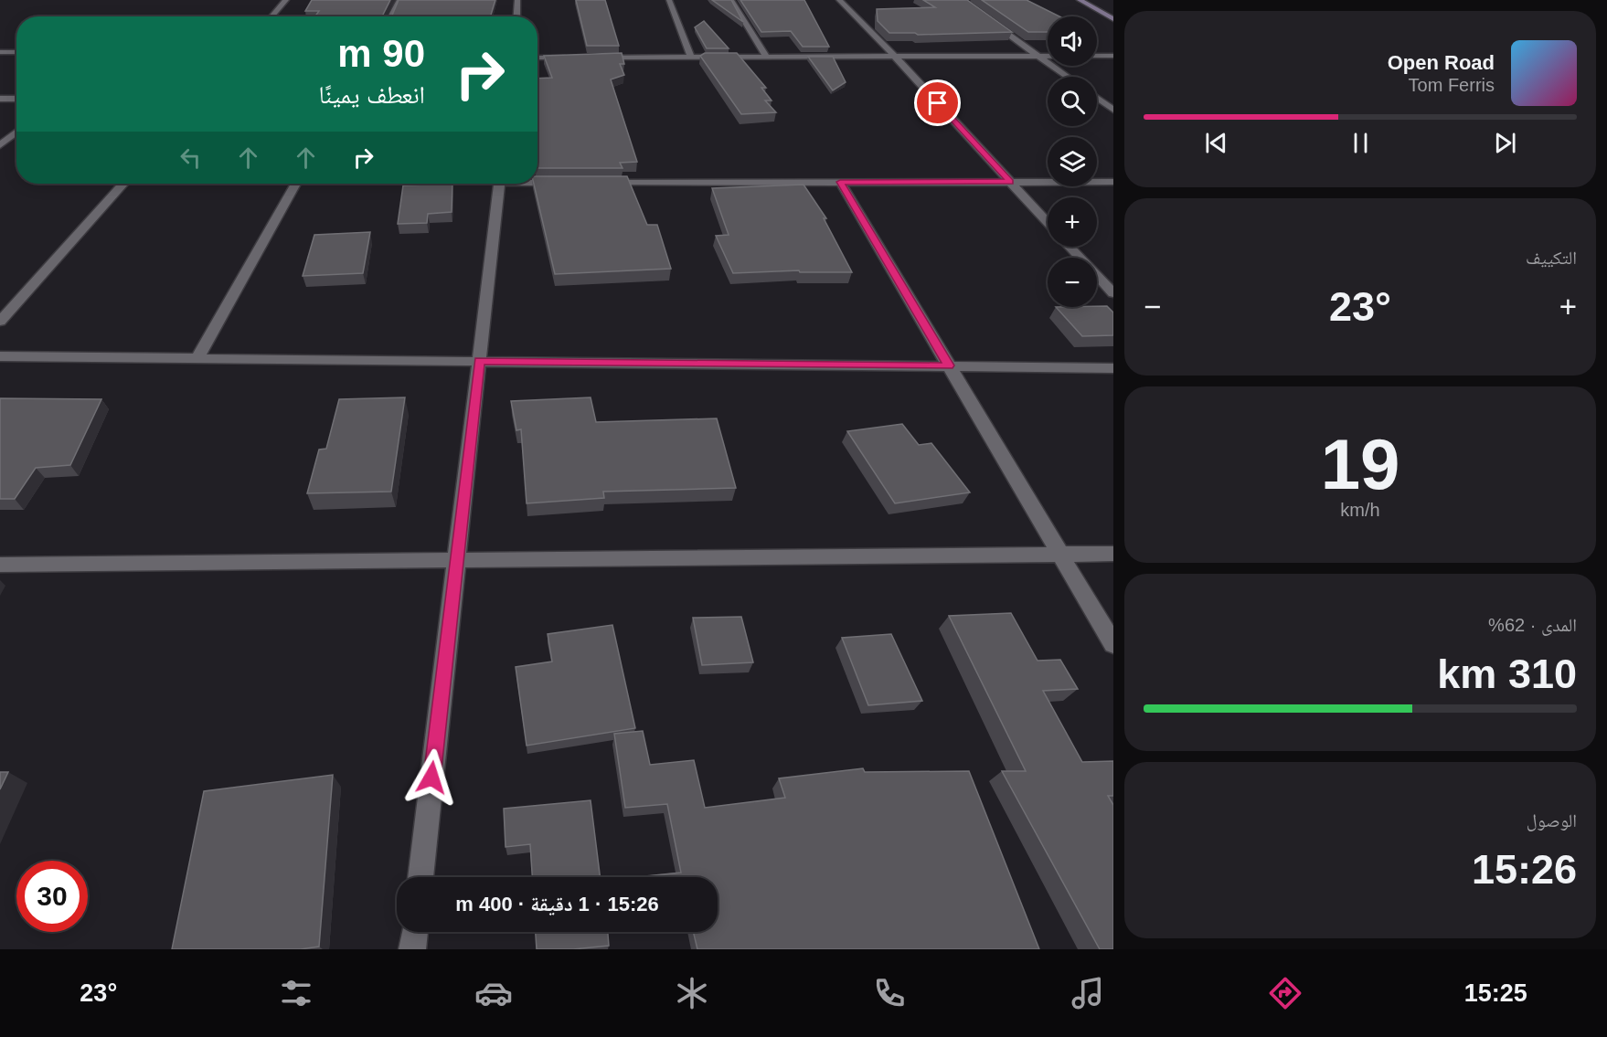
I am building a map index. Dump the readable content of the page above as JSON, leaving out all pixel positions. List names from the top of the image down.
{
  "page": {
    "map_buttons": ["+", "−"],
    "turn": ["90 m", "انعطف يمينًا"],
    "song": ["Open Road", "Tom Ferris"],
    "tile": [
      "التكييف",
      ["19", "km/h"],
      ["المدى · 62%", "310 km"],
      ["الوصول", "15:26"]
    ],
    "heat": ["−", "23°", "+"],
    "limit": "30",
    "trip": "15:26 · 1 دقيقة · 400 m",
    "tabs": ["15:25", "23°"]
  }
}
